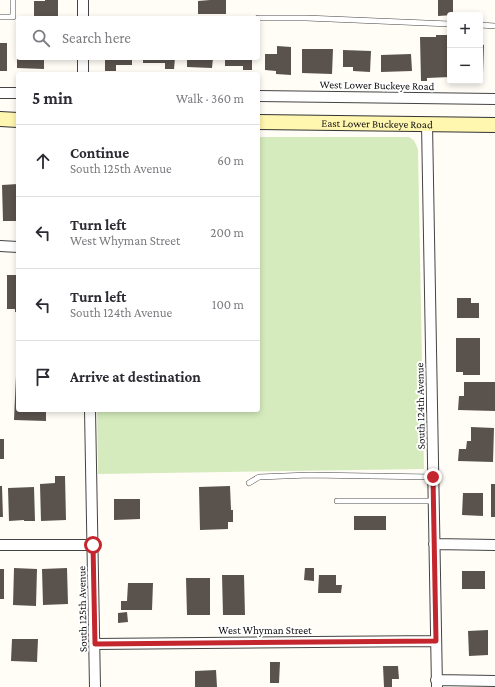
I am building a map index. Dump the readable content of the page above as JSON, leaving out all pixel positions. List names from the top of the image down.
{
  "streets": {
    "main road": ["East Lower Buckeye Road"],
    "street": [
      "West Lower Buckeye Road",
      "South 124th Avenue",
      "South 125th Avenue",
      "West Whyman Street"
    ]
  },
  "crossings": [
    ["East Lower Buckeye Road", "South 124th Avenue"],
    ["South 124th Avenue", "West Whyman Street"],
    ["South 125th Avenue", "West Whyman Street"]
  ],
  "page": {
    "map_buttons": ["+", "−"],
    "search": "Search here",
    "heading": ["5 min", "Walk · 360 m"],
    "list": [
      ["Continue", "South 125th Avenue", "60 m"],
      ["Turn left", "West Whyman Street", "200 m"],
      ["Turn left", "South 124th Avenue", "100 m"],
      "Arrive at destination"
    ]
  }
}
